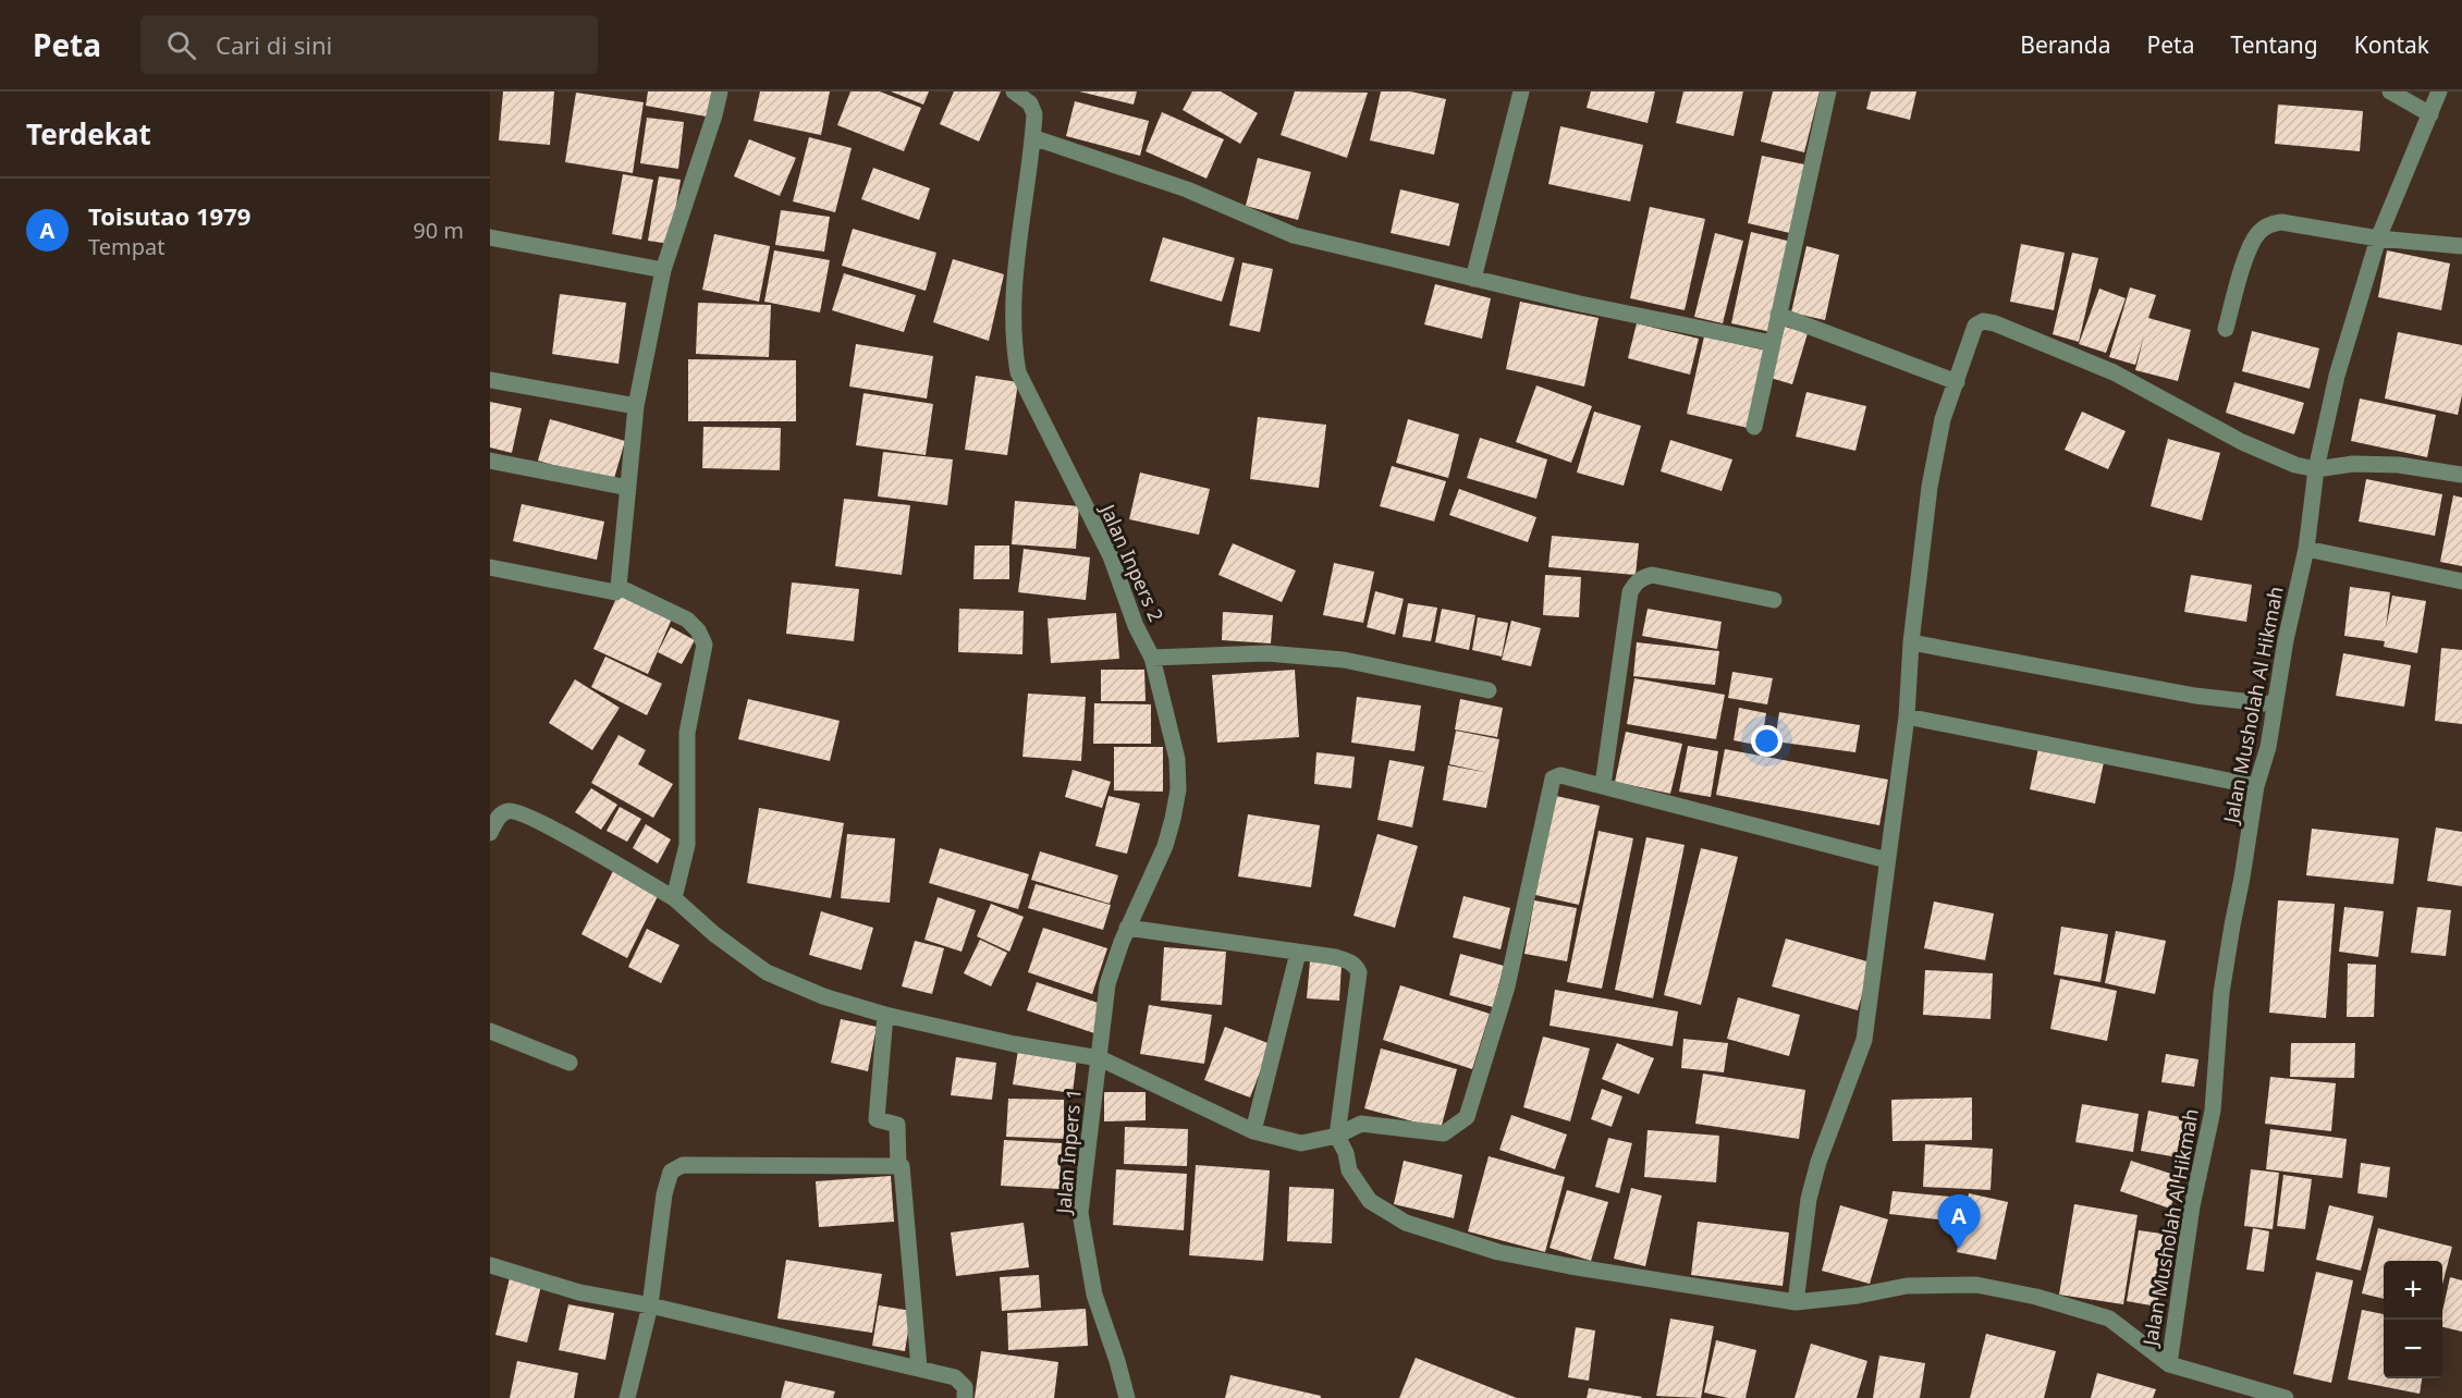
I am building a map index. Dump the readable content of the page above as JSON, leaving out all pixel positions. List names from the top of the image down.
{
  "streets": {
    "street": ["Jalan Inpers 2", "Jalan Musholah Al Hikmah", "Jalan Inpers 1"]
  },
  "crossings": [
    ["Jalan Inpers 2", "Jalan Inpers 1"]
  ],
  "page": {
    "header": "Peta",
    "search": "Cari di sini",
    "nav": [
      "Beranda",
      "Peta",
      "Tentang",
      "Kontak"
    ],
    "heading": "Terdekat",
    "list": [
      {
        "mark": "A",
        "name": "Toisutao 1979",
        "note": "Tempat",
        "value": "90 m"
      }
    ],
    "pins": "A",
    "map_buttons": ["+", "−"]
  }
}
